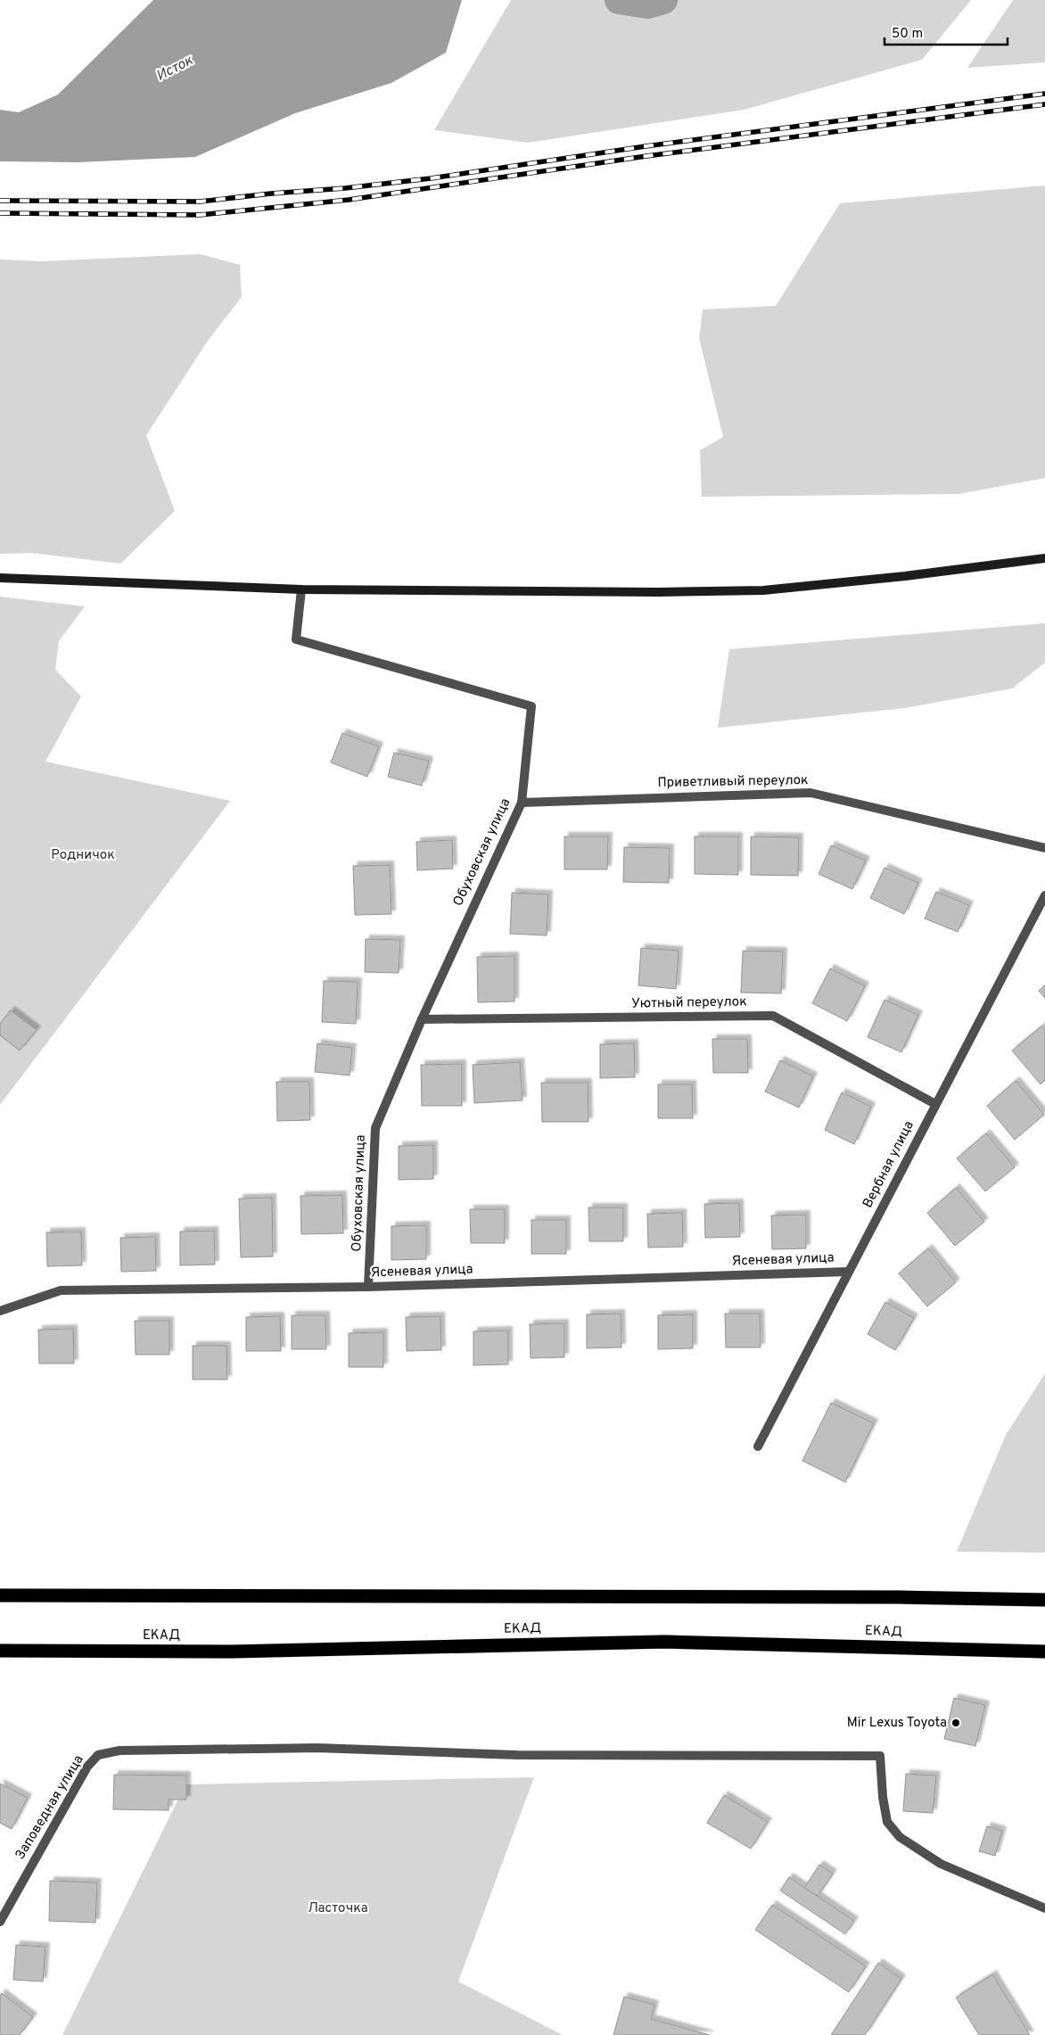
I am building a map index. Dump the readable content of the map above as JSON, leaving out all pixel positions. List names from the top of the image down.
{
  "streets": {
    "highway": ["ЕКАД"],
    "street": [
      "Приветливый переулок",
      "Обуховская улица",
      "Уютный переулок",
      "Вербная улица",
      "Ясеневая улица",
      "Заповедная улица"
    ]
  },
  "crossings": [
    ["Приветливый переулок", "Обуховская улица"],
    ["Обуховская улица", "Уютный переулок"],
    ["Обуховская улица", "Ясеневая улица"],
    ["Уютный переулок", "Вербная улица"],
    ["Вербная улица", "Ясеневая улица"]
  ],
  "water": ["Исток"],
  "parks": ["Родничок", "Ласточка"],
  "places": ["Mir Lexus Toyota"],
  "scale_bar": "50 m"
}
